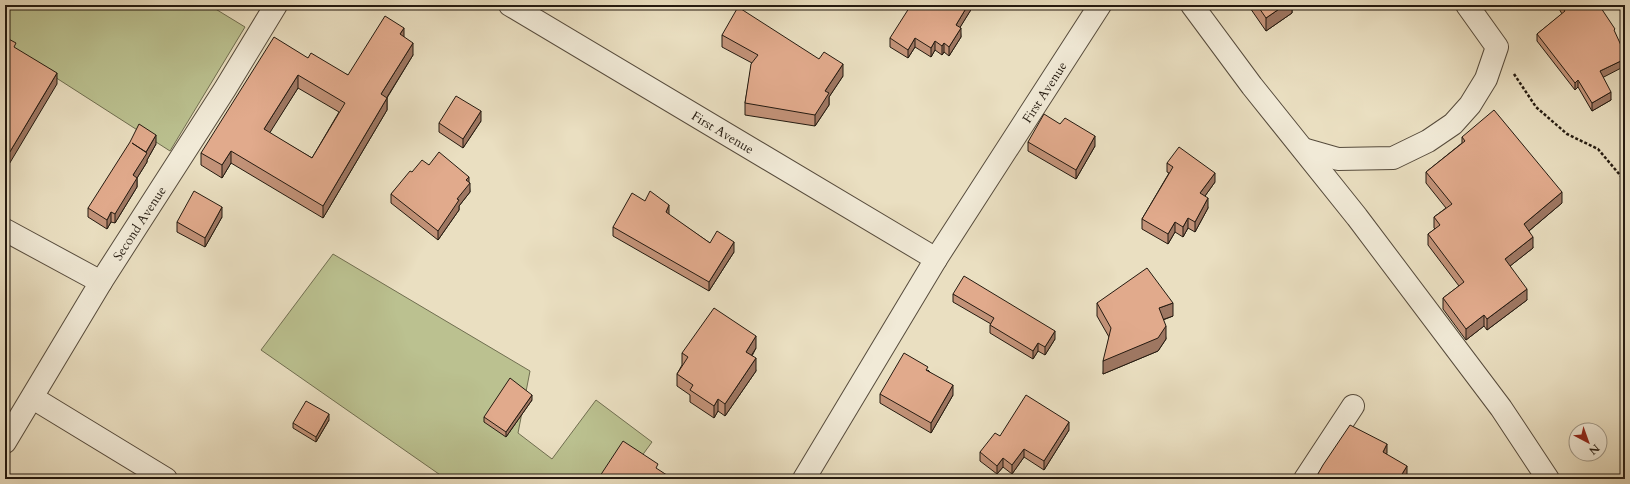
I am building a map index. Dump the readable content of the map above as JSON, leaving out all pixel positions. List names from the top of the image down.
{
  "streets": {
    "street": ["First Avenue", "Second Avenue"]
  },
  "north": "bottom right"
}
